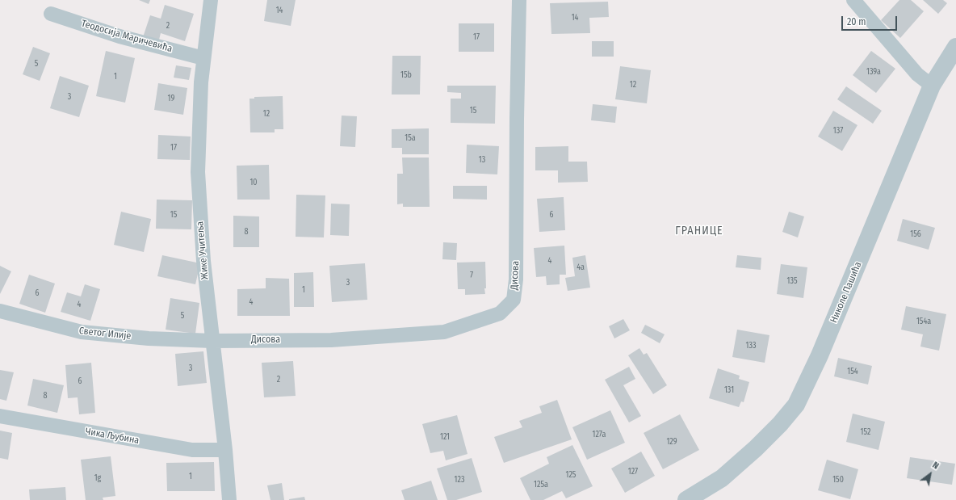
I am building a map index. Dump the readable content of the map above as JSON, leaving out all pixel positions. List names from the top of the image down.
{
  "streets": {
    "street": [
      "Теодосија Маричевића",
      "Жике Учитеља",
      "Дисова",
      "Николе Пашића",
      "Светог Илије",
      "Чика Љубина"
    ]
  },
  "crossings": [
    ["Теодосија Маричевића", "Жике Учитеља"],
    ["Жике Учитеља", "Дисова"],
    ["Жике Учитеља", "Светог Илије"],
    ["Жике Учитеља", "Чика Љубина"],
    ["Дисова", "Светог Илије"]
  ],
  "districts": ["ГРАНИЦЕ"],
  "house_numbers": [
    "14",
    "14",
    "2",
    "17",
    "5",
    "139a",
    "15b",
    "1",
    "12",
    "3",
    "19",
    "15",
    "12",
    "137",
    "15a",
    "17",
    "13",
    "10",
    "15",
    "6",
    "8",
    "156",
    "4",
    "4a",
    "7",
    "135",
    "3",
    "1",
    "6",
    "4",
    "4",
    "5",
    "154a",
    "133",
    "3",
    "154",
    "2",
    "6",
    "131",
    "8",
    "152",
    "127a",
    "121",
    "129",
    "127",
    "125",
    "1",
    "1g",
    "123",
    "150",
    "125a"
  ],
  "scale_bar": "20 m",
  "north": "top right"
}
